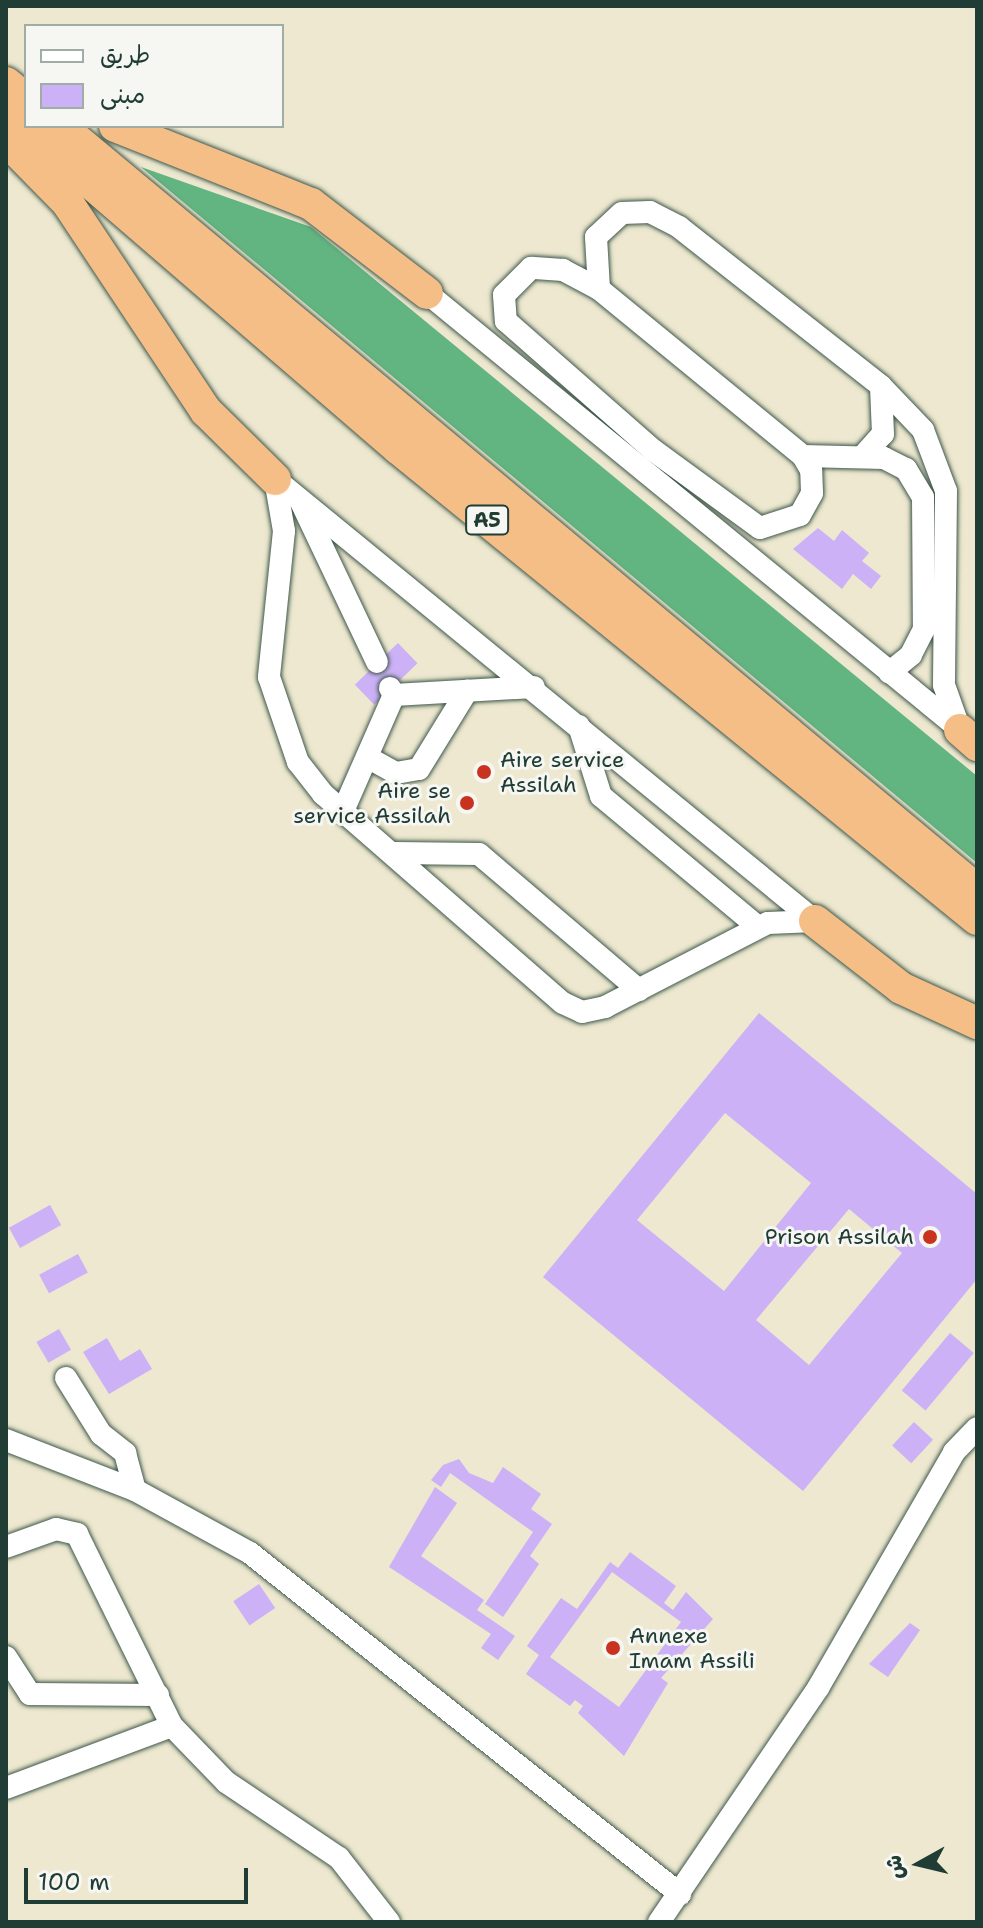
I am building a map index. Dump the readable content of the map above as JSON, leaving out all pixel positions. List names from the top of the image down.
{
  "streets": {
    "highway": ["A5"]
  },
  "places": [
    "Aire service Assilah",
    "Aire se service Assilah",
    "Prison Assilah",
    "Annexe Imam Assili"
  ],
  "legend": ["طريق", "مبنى"],
  "scale_bar": "100 m",
  "north": "left"
}
